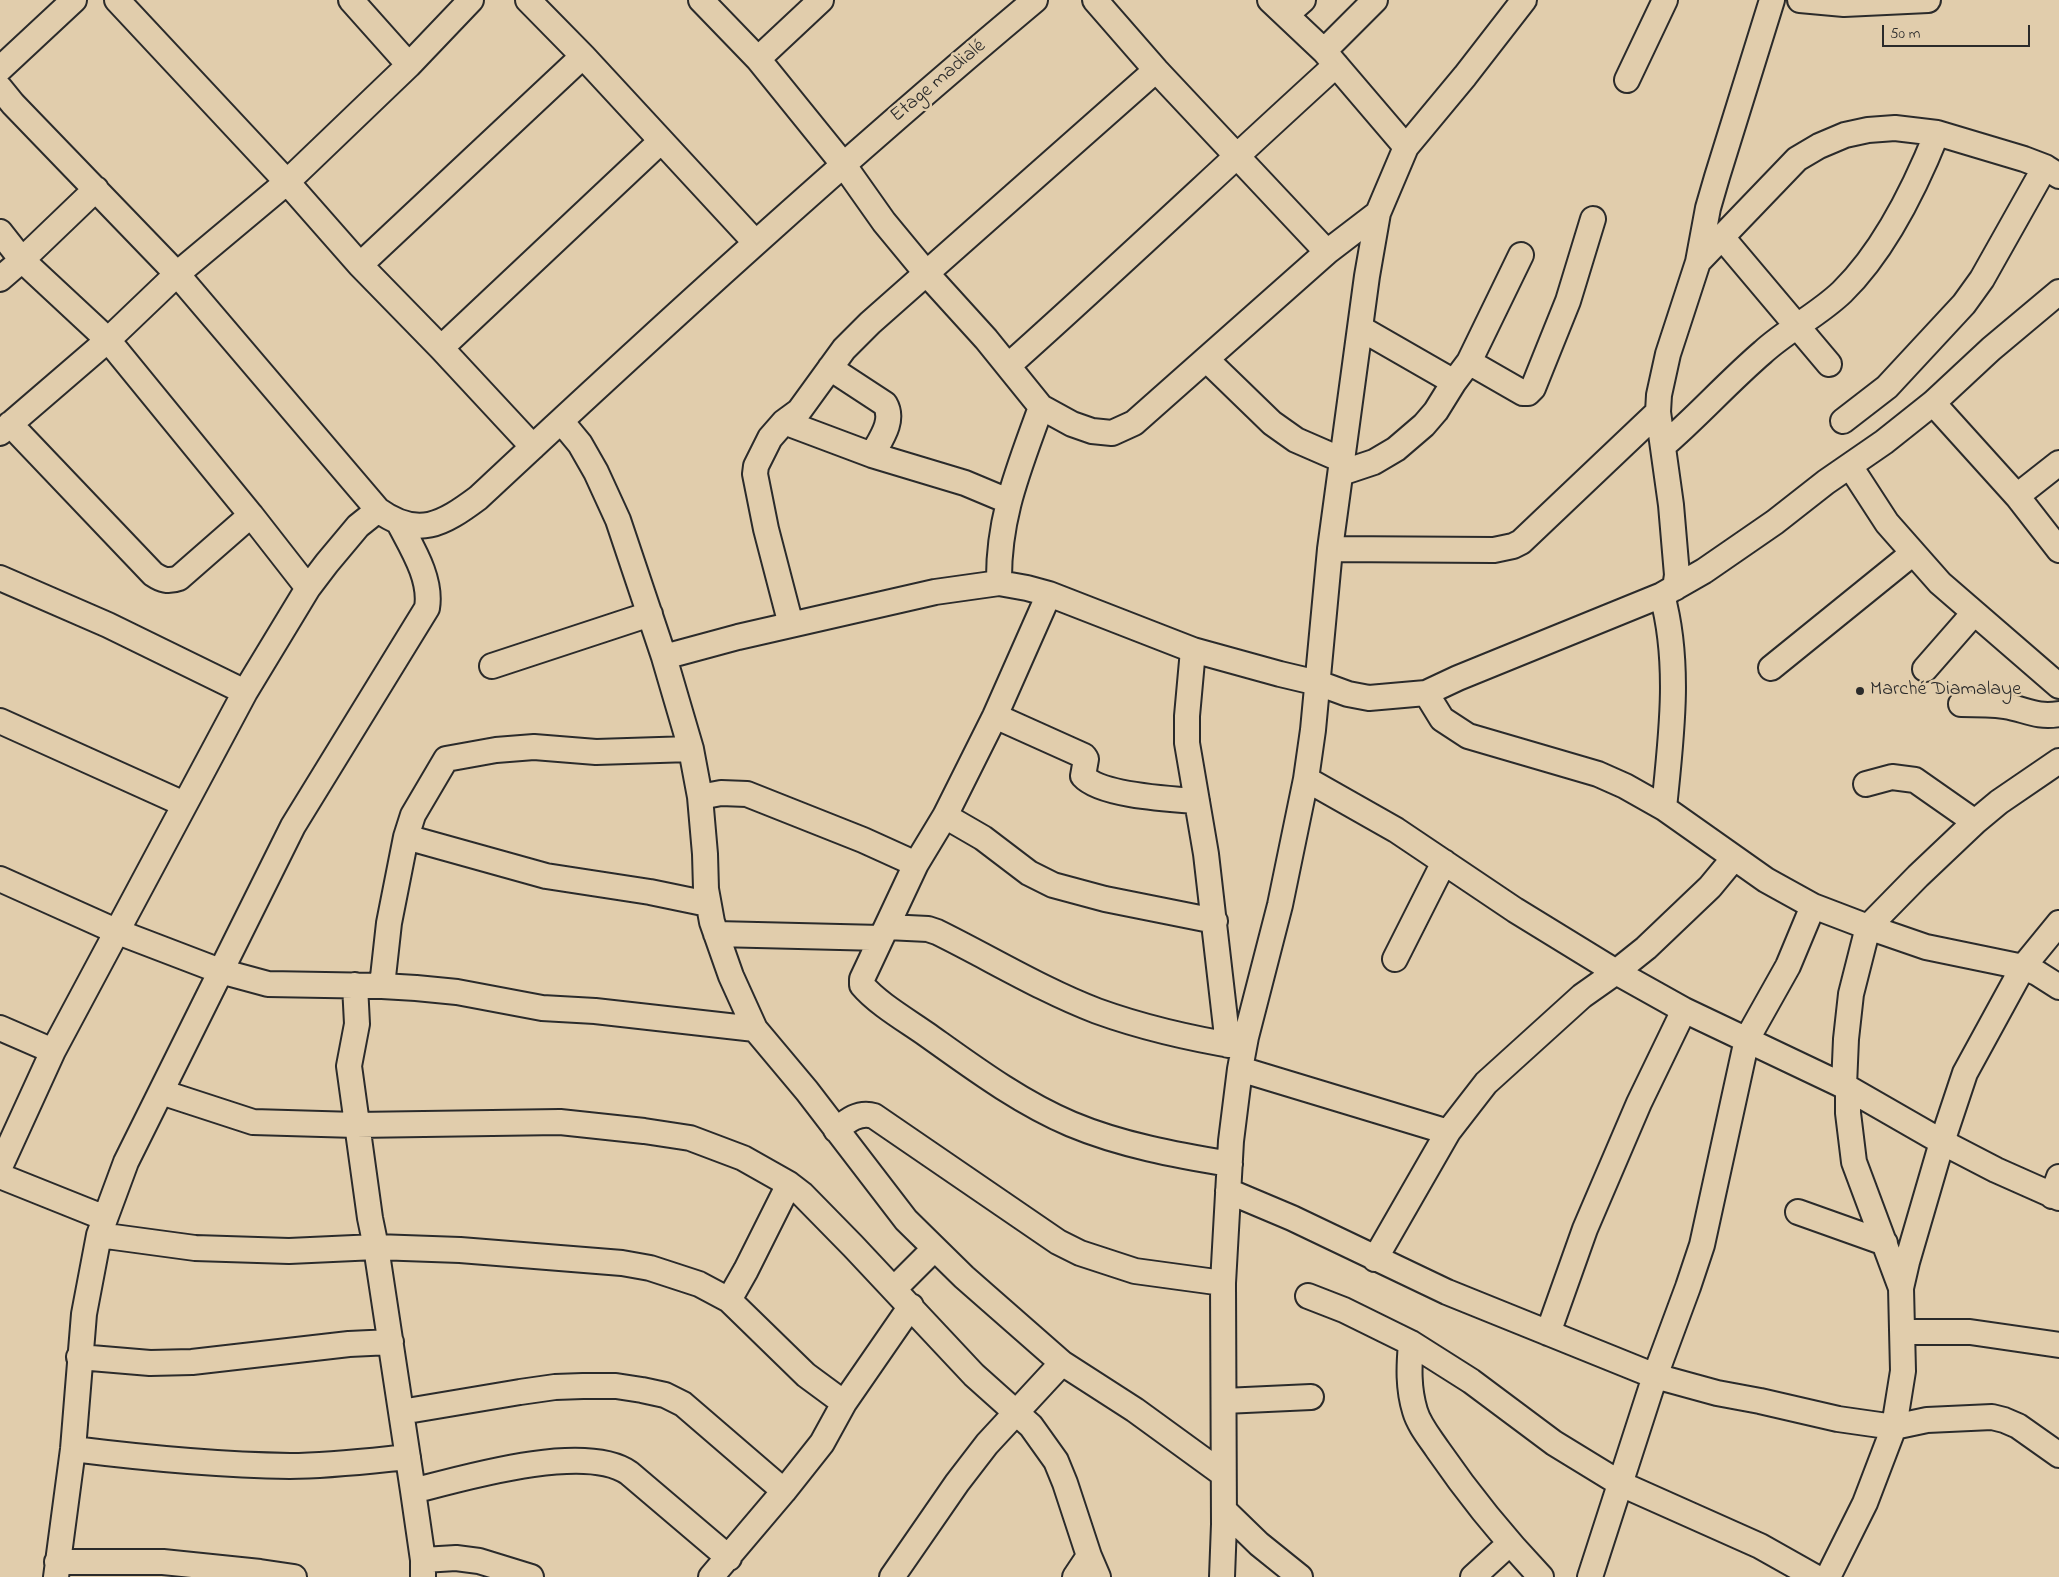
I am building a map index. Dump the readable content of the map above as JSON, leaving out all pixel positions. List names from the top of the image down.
{
  "streets": {
    "street": ["Etage madialé"]
  },
  "places": ["Marché Diamalaye"],
  "scale_bar": "50 m"
}
